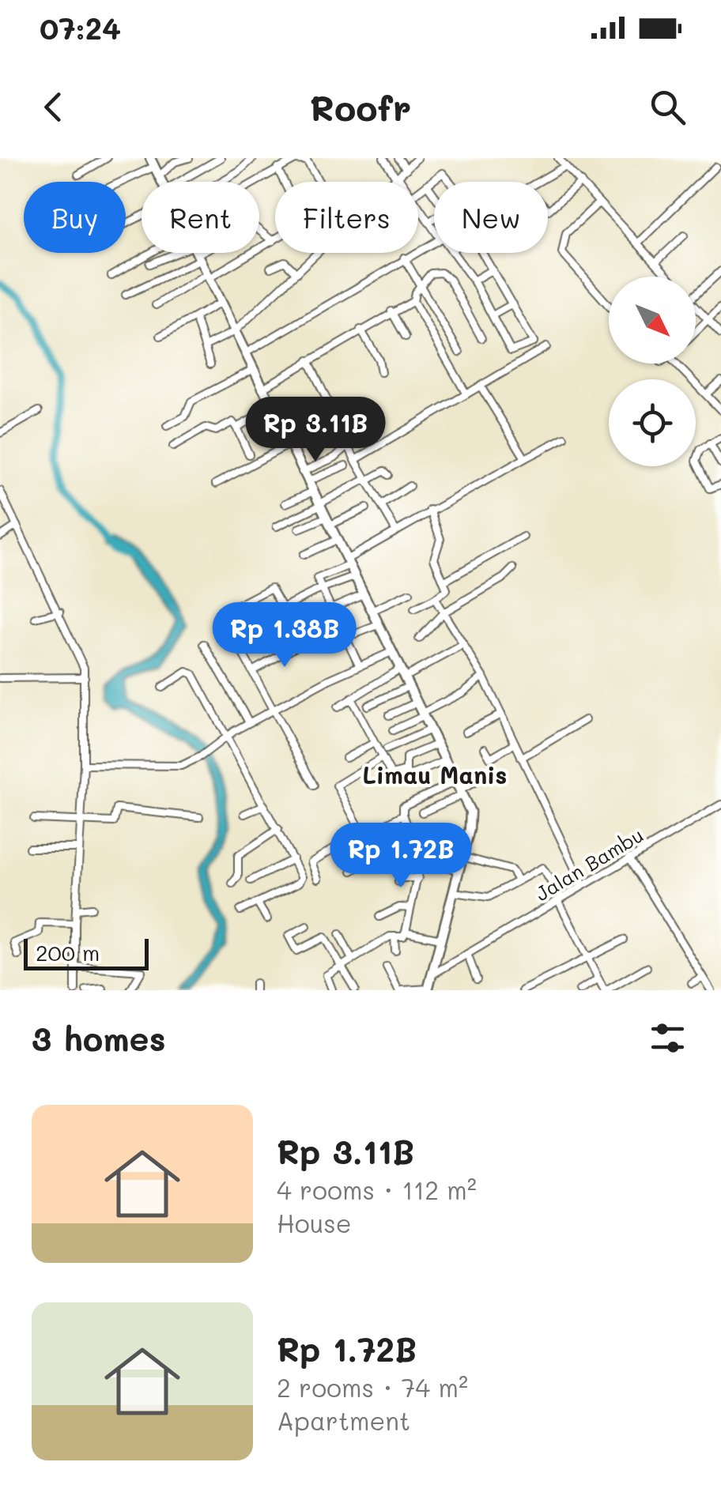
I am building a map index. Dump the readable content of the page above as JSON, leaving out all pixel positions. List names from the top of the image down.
{
  "streets": {
    "street": ["Jalan Bambu"]
  },
  "districts": ["Limau Manis"],
  "scale_bar": "200 m",
  "north": "bottom right",
  "page": {
    "status": "07:24",
    "header": "Roofr",
    "chip": [
      "Buy",
      "Rent",
      "Filters",
      "New"
    ],
    "price": ["Rp 3.11B", "Rp 1.38B", "Rp 1.72B"],
    "scale": "200 m",
    "heading": "3 homes",
    "list": [
      {
        "name": "Rp 3.11B",
        "note": "4 rooms · 112 m² · House"
      },
      {
        "name": "Rp 1.72B",
        "note": "2 rooms · 74 m² · Apartment"
      }
    ]
  }
}
